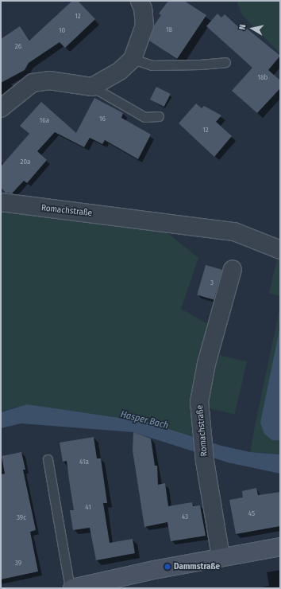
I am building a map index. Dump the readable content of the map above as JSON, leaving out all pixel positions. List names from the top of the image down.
{
  "streets": {
    "street": ["Romachstraße"]
  },
  "water": ["Hasper Bach"],
  "places": ["Dammstraße"],
  "house_numbers": [
    "12",
    "18",
    "10",
    "26",
    "18b",
    "16",
    "16a",
    "12",
    "20a",
    "3",
    "41a",
    "41",
    "45",
    "43",
    "39c",
    "39"
  ],
  "north": "left"
}
